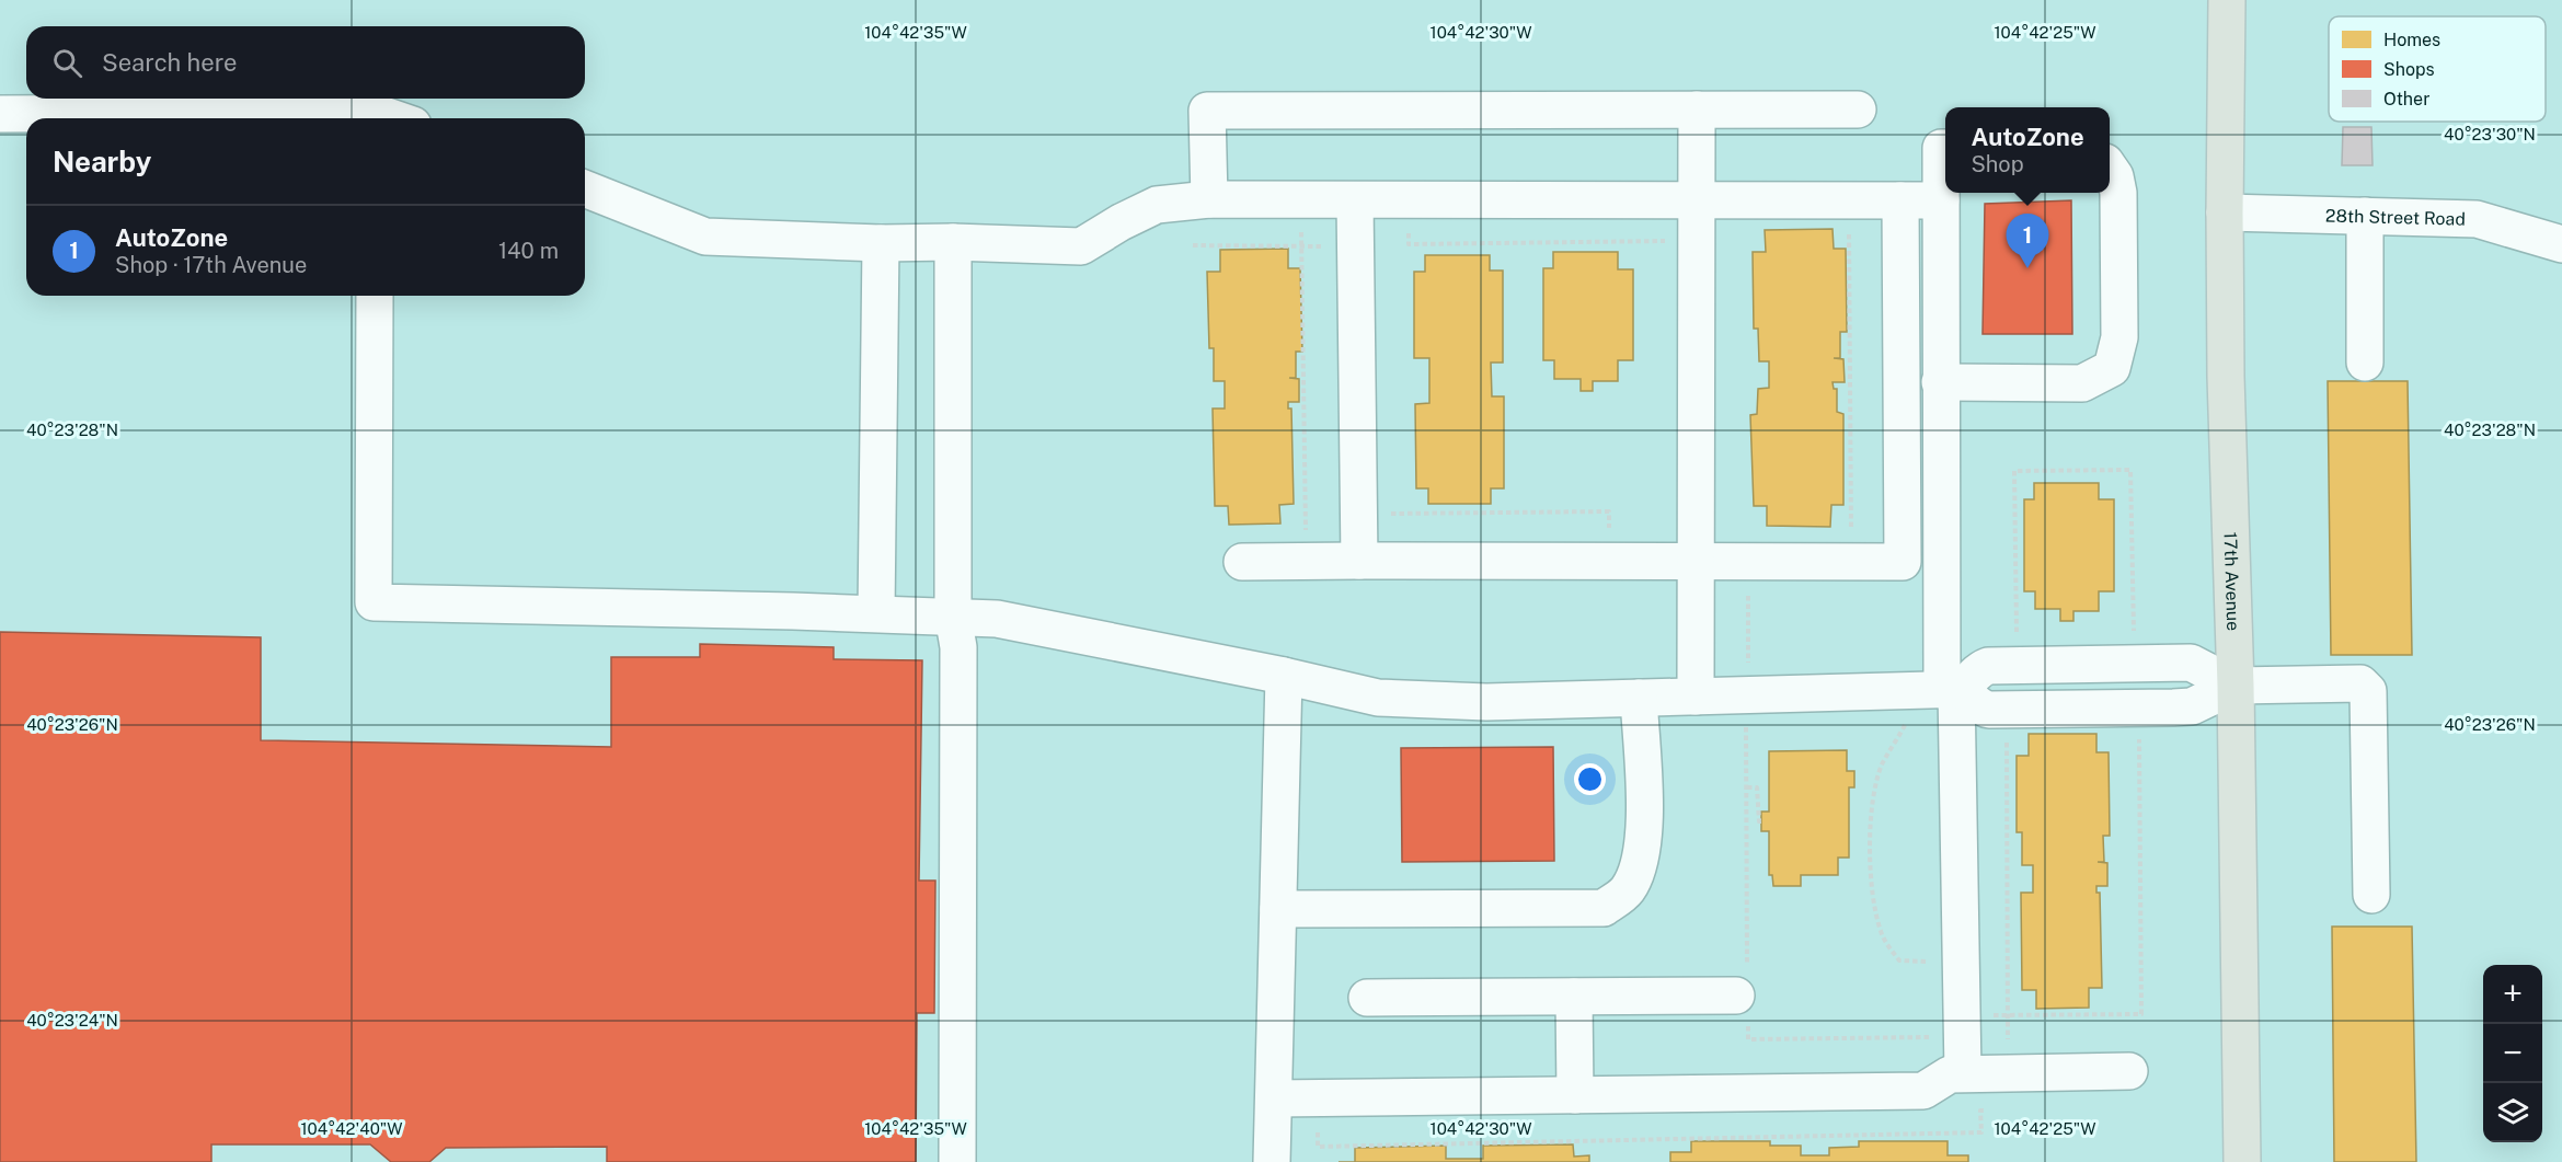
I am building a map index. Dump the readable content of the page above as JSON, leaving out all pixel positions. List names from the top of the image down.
{
  "streets": {
    "main road": ["17th Avenue"],
    "street": ["28th Street Road"]
  },
  "crossings": [
    ["28th Street Road", "17th Avenue"]
  ],
  "legend": ["Homes", "Shops", "Other"],
  "page": {
    "search": "Search here",
    "popup": ["AutoZone", "Shop"],
    "heading": "Nearby",
    "list": [
      {
        "mark": "1",
        "name": "AutoZone",
        "note": "Shop · 17th Avenue",
        "value": "140 m"
      }
    ],
    "pins": "1",
    "map_buttons": ["+", "−"]
  },
  "coordinates": [
    "104°42'35\"W",
    "104°42'30\"W",
    "104°42'25\"W",
    "40°23'30\"N",
    "40°23'28\"N",
    "40°23'26\"N",
    "40°23'24\"N",
    "104°42'40\"W"
  ]
}
